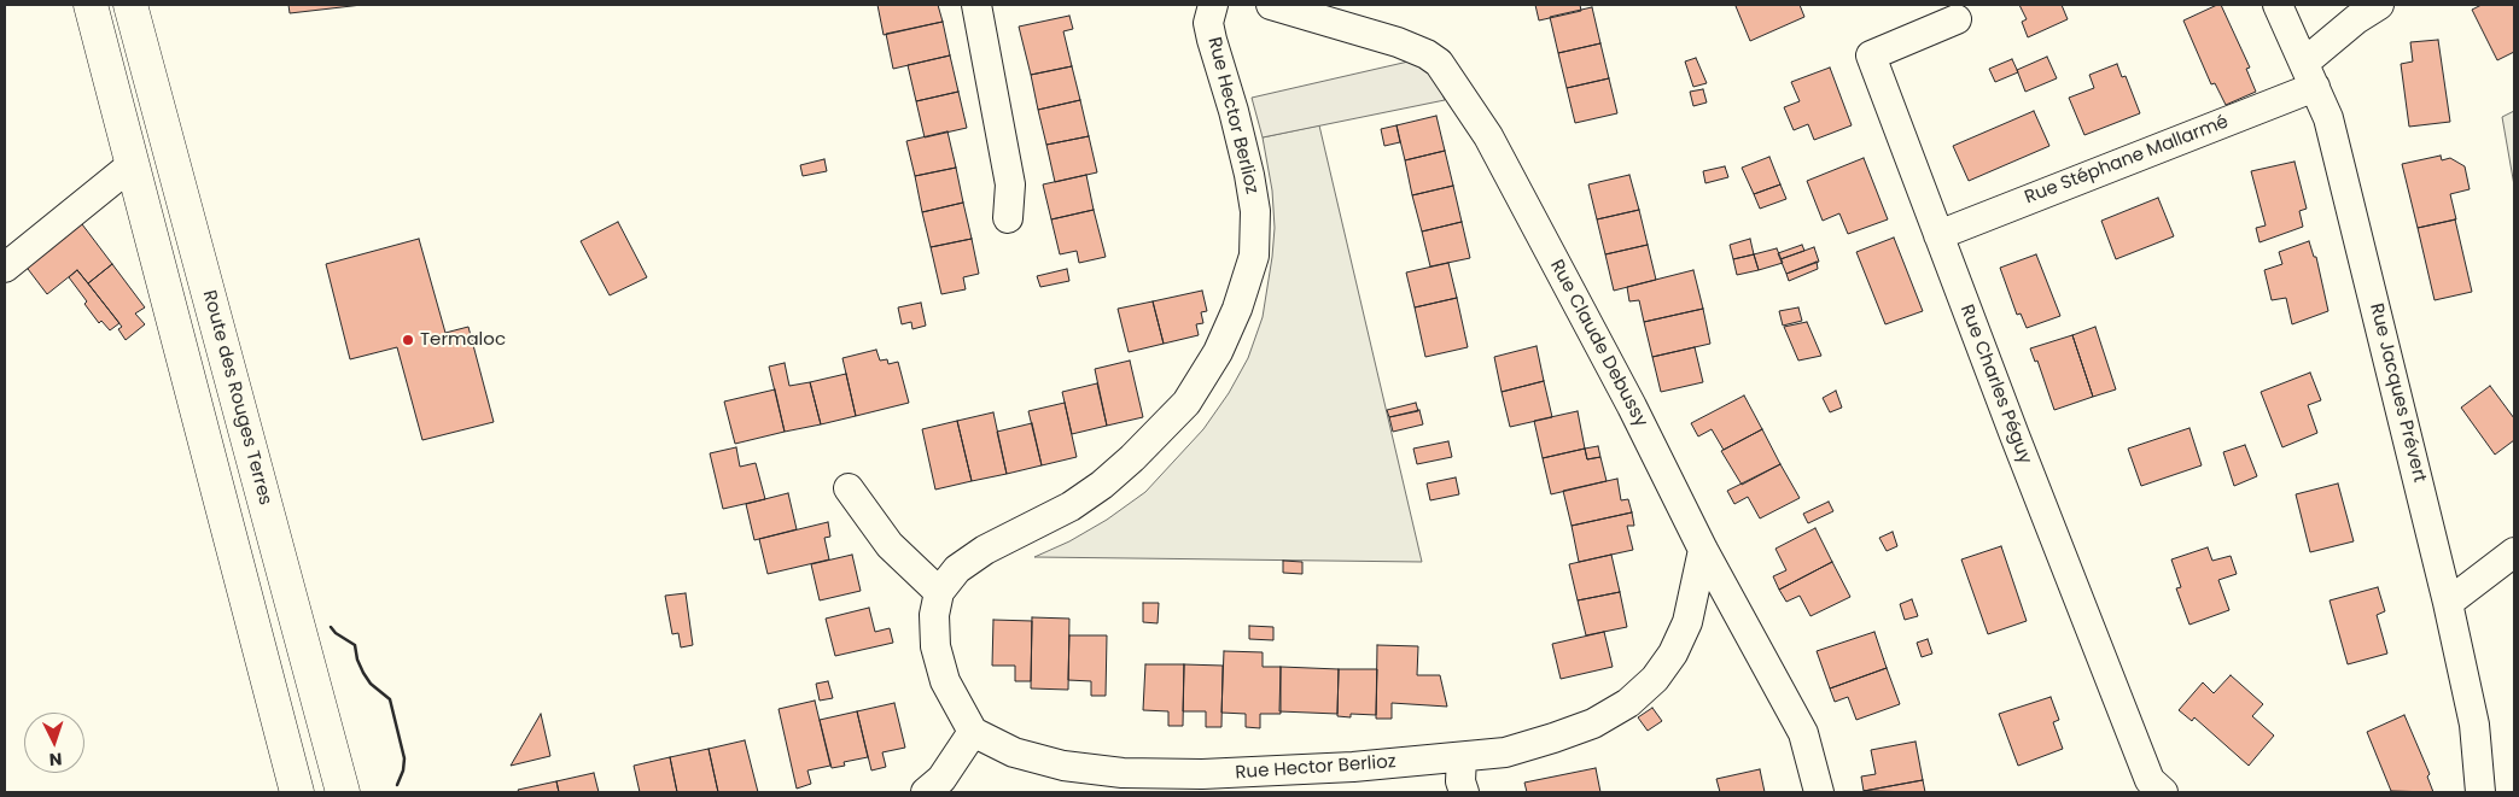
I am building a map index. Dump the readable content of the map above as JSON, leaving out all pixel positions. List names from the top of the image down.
{
  "streets": {
    "main road": ["Route des Rouges Terres"],
    "street": [
      "Rue Hector Berlioz",
      "Rue Stéphane Mallarmé",
      "Rue Claude Debussy",
      "Rue Charles Péguy",
      "Rue Jacques Prévert"
    ]
  },
  "crossings": [
    ["Rue Hector Berlioz", "Rue Claude Debussy"],
    ["Rue Stéphane Mallarmé", "Rue Charles Péguy"],
    ["Rue Stéphane Mallarmé", "Rue Jacques Prévert"]
  ],
  "places": ["Termaloc"],
  "north": "bottom"
}
